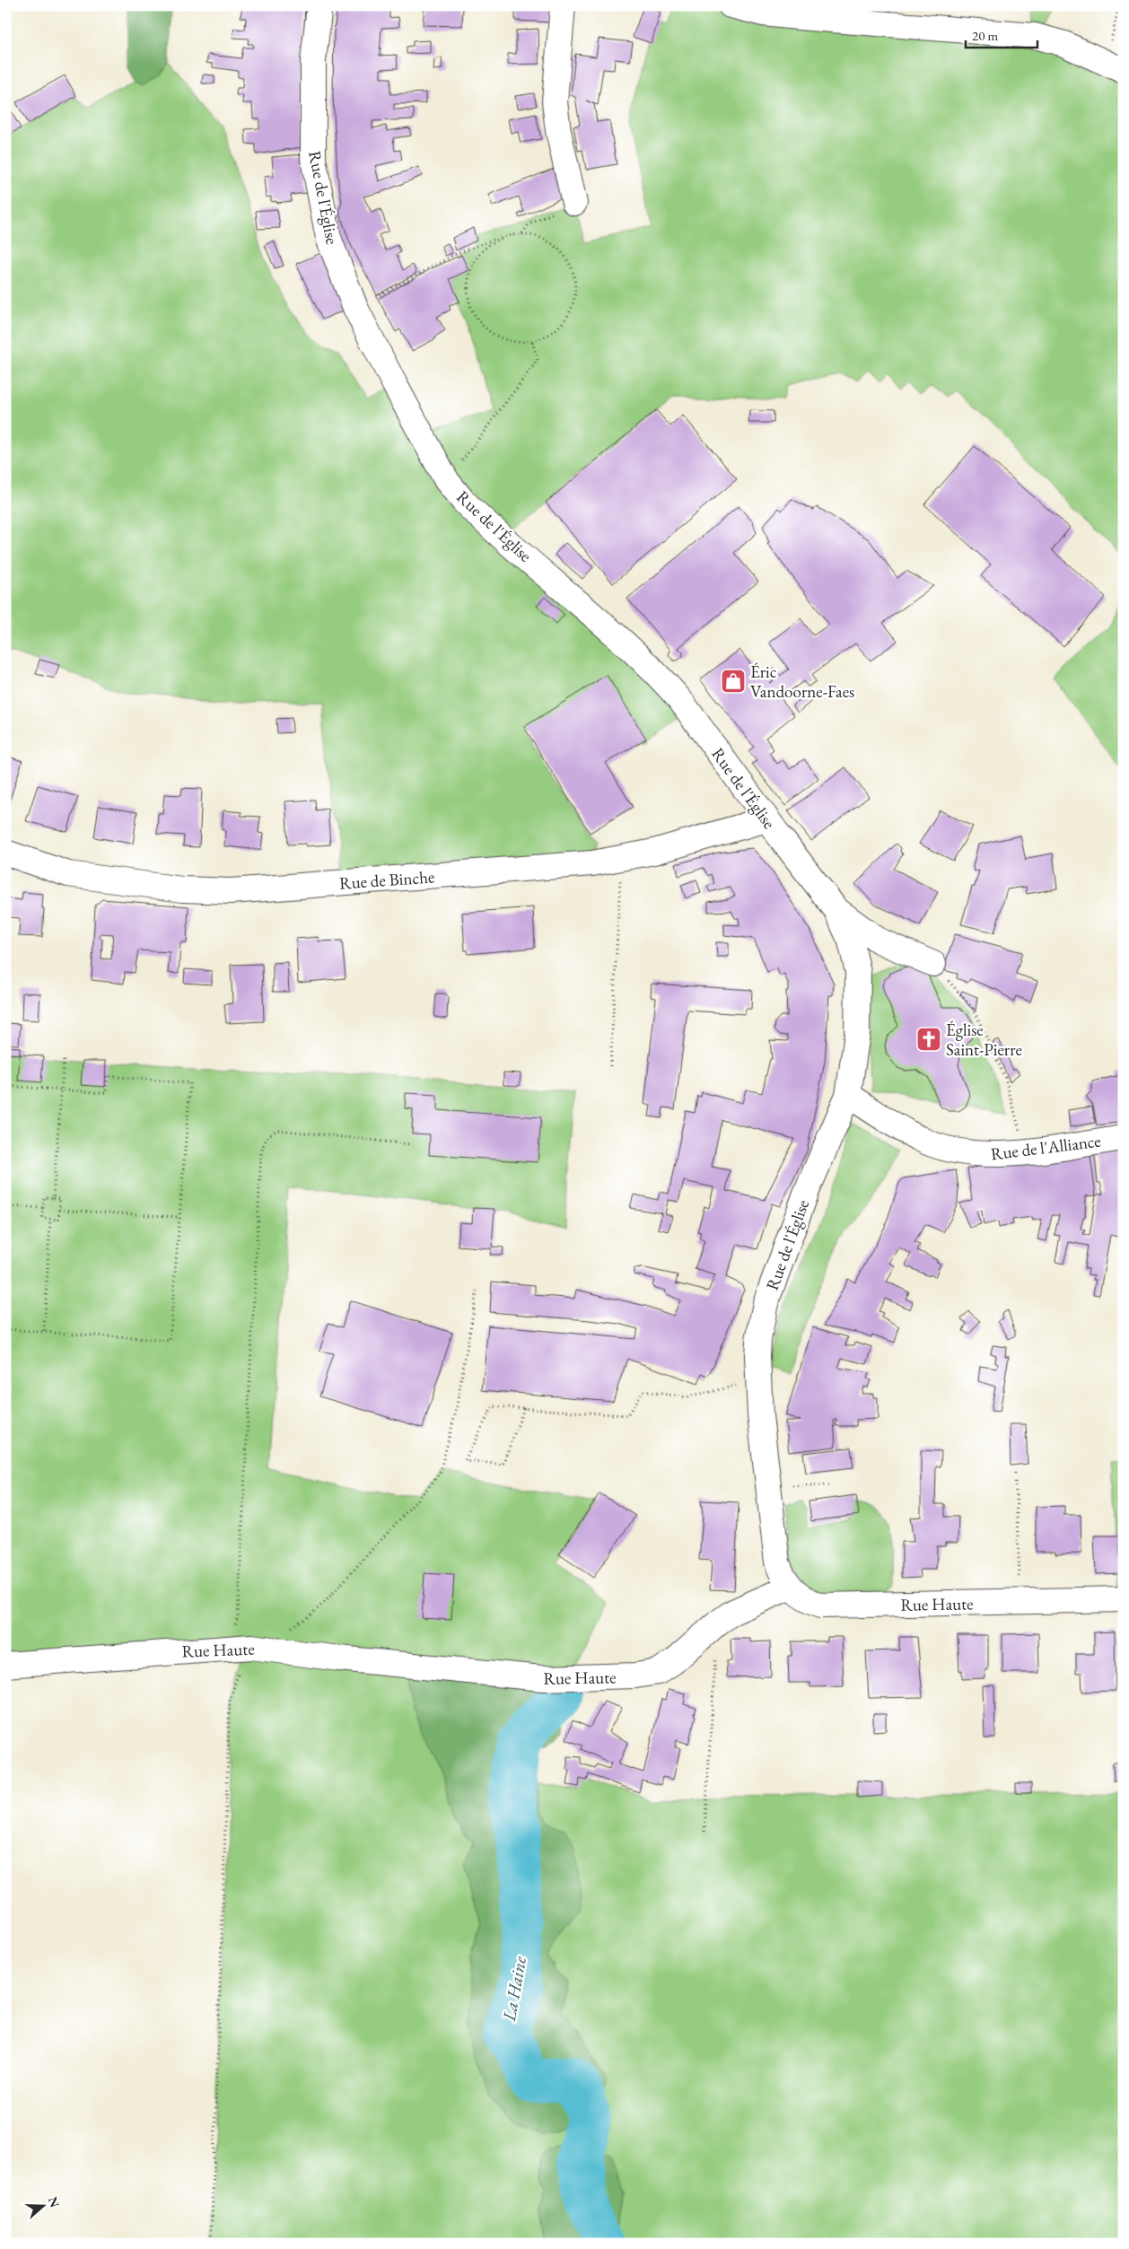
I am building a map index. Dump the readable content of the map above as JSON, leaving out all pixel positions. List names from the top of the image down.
{
  "streets": {
    "street": [
      "Rue de l'Église",
      "Rue de Binche",
      "Rue de l'Alliance",
      "Rue Haute"
    ]
  },
  "crossings": [
    ["Rue de l'Église", "Rue de Binche"],
    ["Rue de l'Église", "Rue de l'Alliance"],
    ["Rue de l'Église", "Rue Haute"]
  ],
  "water": ["La Haine"],
  "places": {
    "shop": ["Éric Vandoorne-Faes"],
    "church": ["Église Saint-Pierre"]
  },
  "scale_bar": "20 m",
  "north": "right"
}
